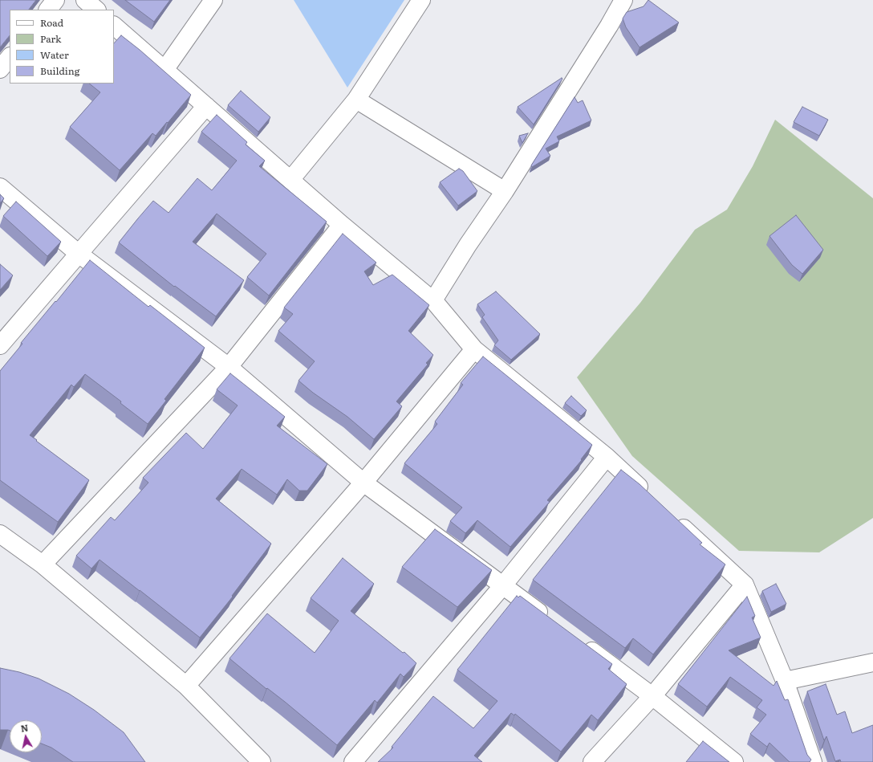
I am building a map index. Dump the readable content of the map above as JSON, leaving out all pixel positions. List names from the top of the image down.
{
  "legend": [
    "Road",
    "Park",
    "Water",
    "Building"
  ],
  "north": "top"
}
